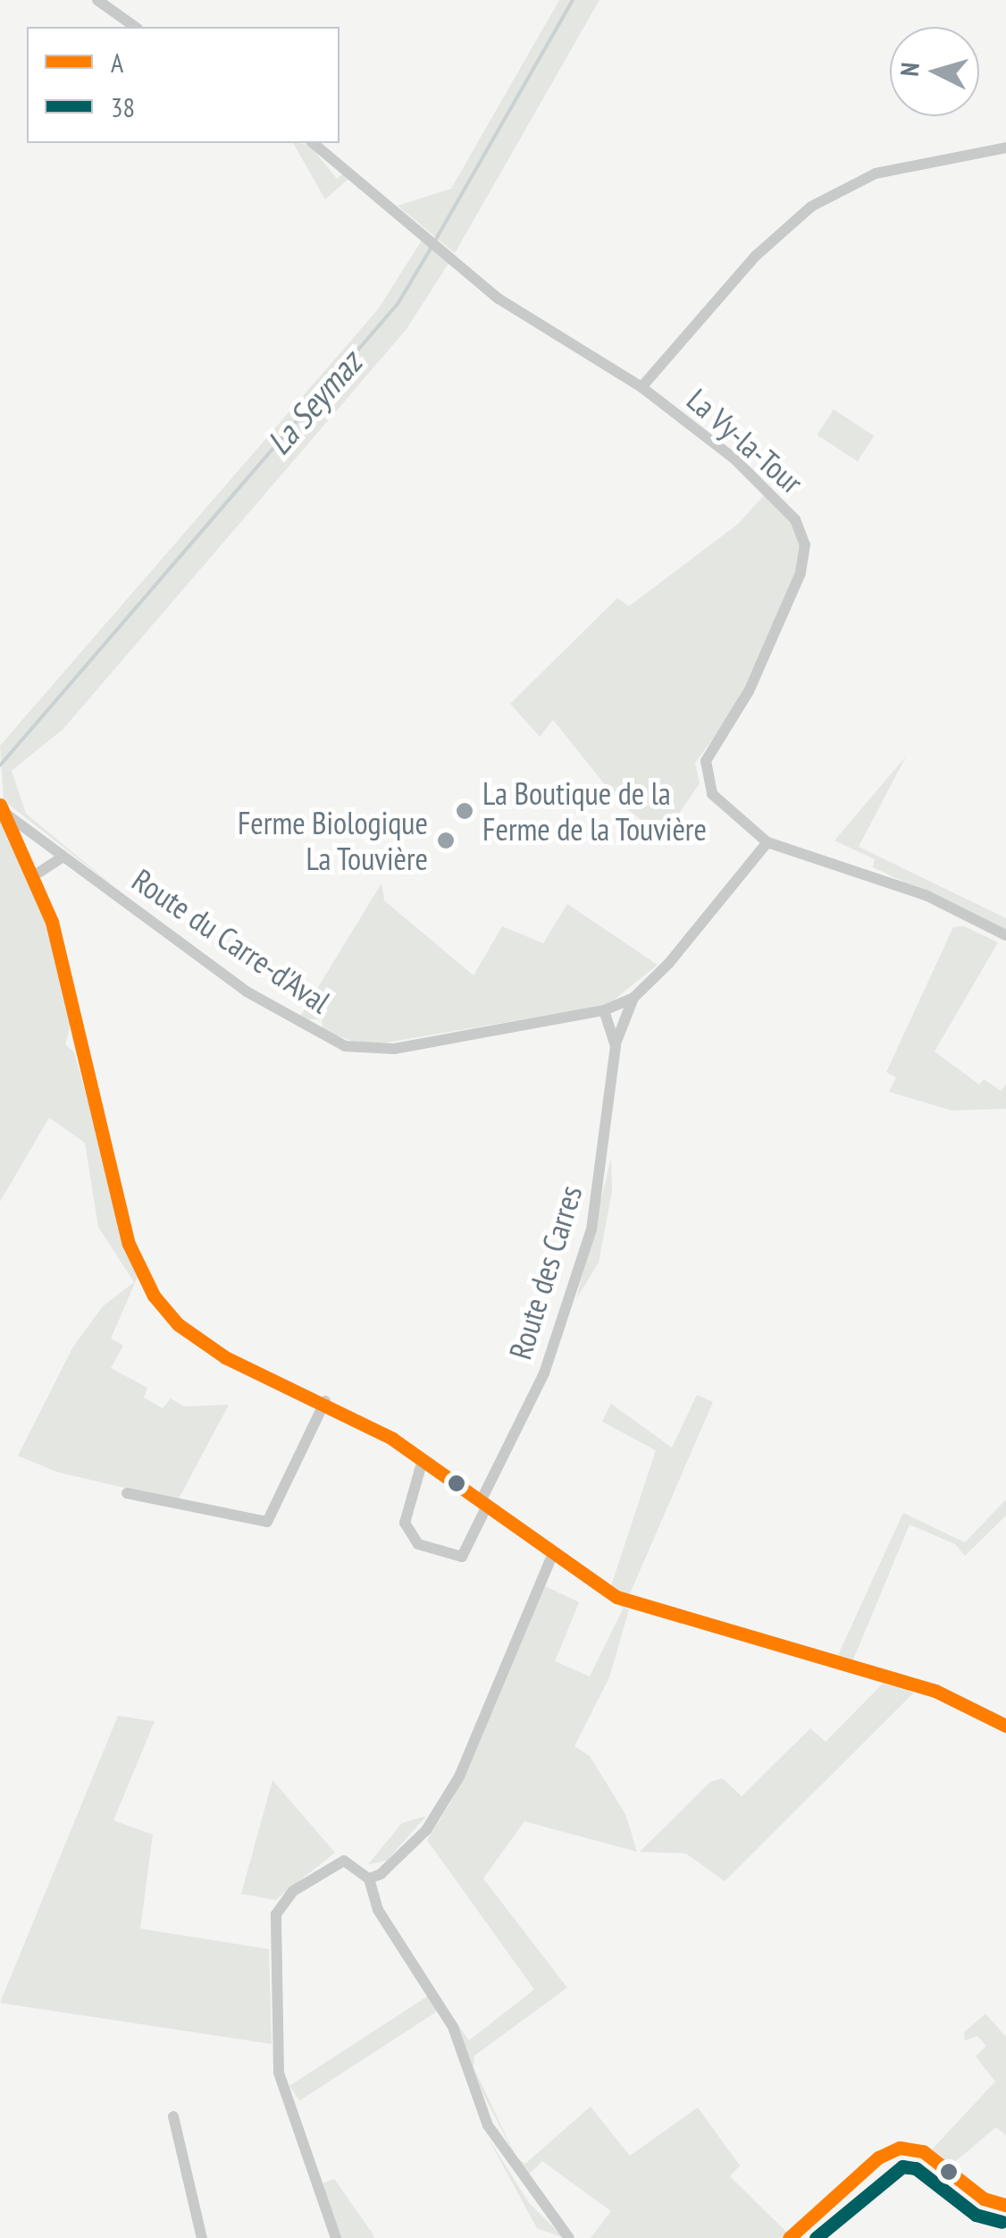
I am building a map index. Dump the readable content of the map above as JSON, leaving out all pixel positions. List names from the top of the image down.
{
  "streets": {
    "street": ["La Vy-la-Tour", "Route du Carre-d'Aval", "Route des Carres"]
  },
  "crossings": [
    ["La Vy-la-Tour", "Route des Carres"],
    ["Route du Carre-d'Aval", "Route des Carres"]
  ],
  "water": ["La Seymaz"],
  "places": ["La Boutique de la Ferme de la Touvière", "Ferme Biologique La Touvière"],
  "lines": ["transit line A", "transit line 38"],
  "legend": ["A", "38"],
  "north": "left"
}
